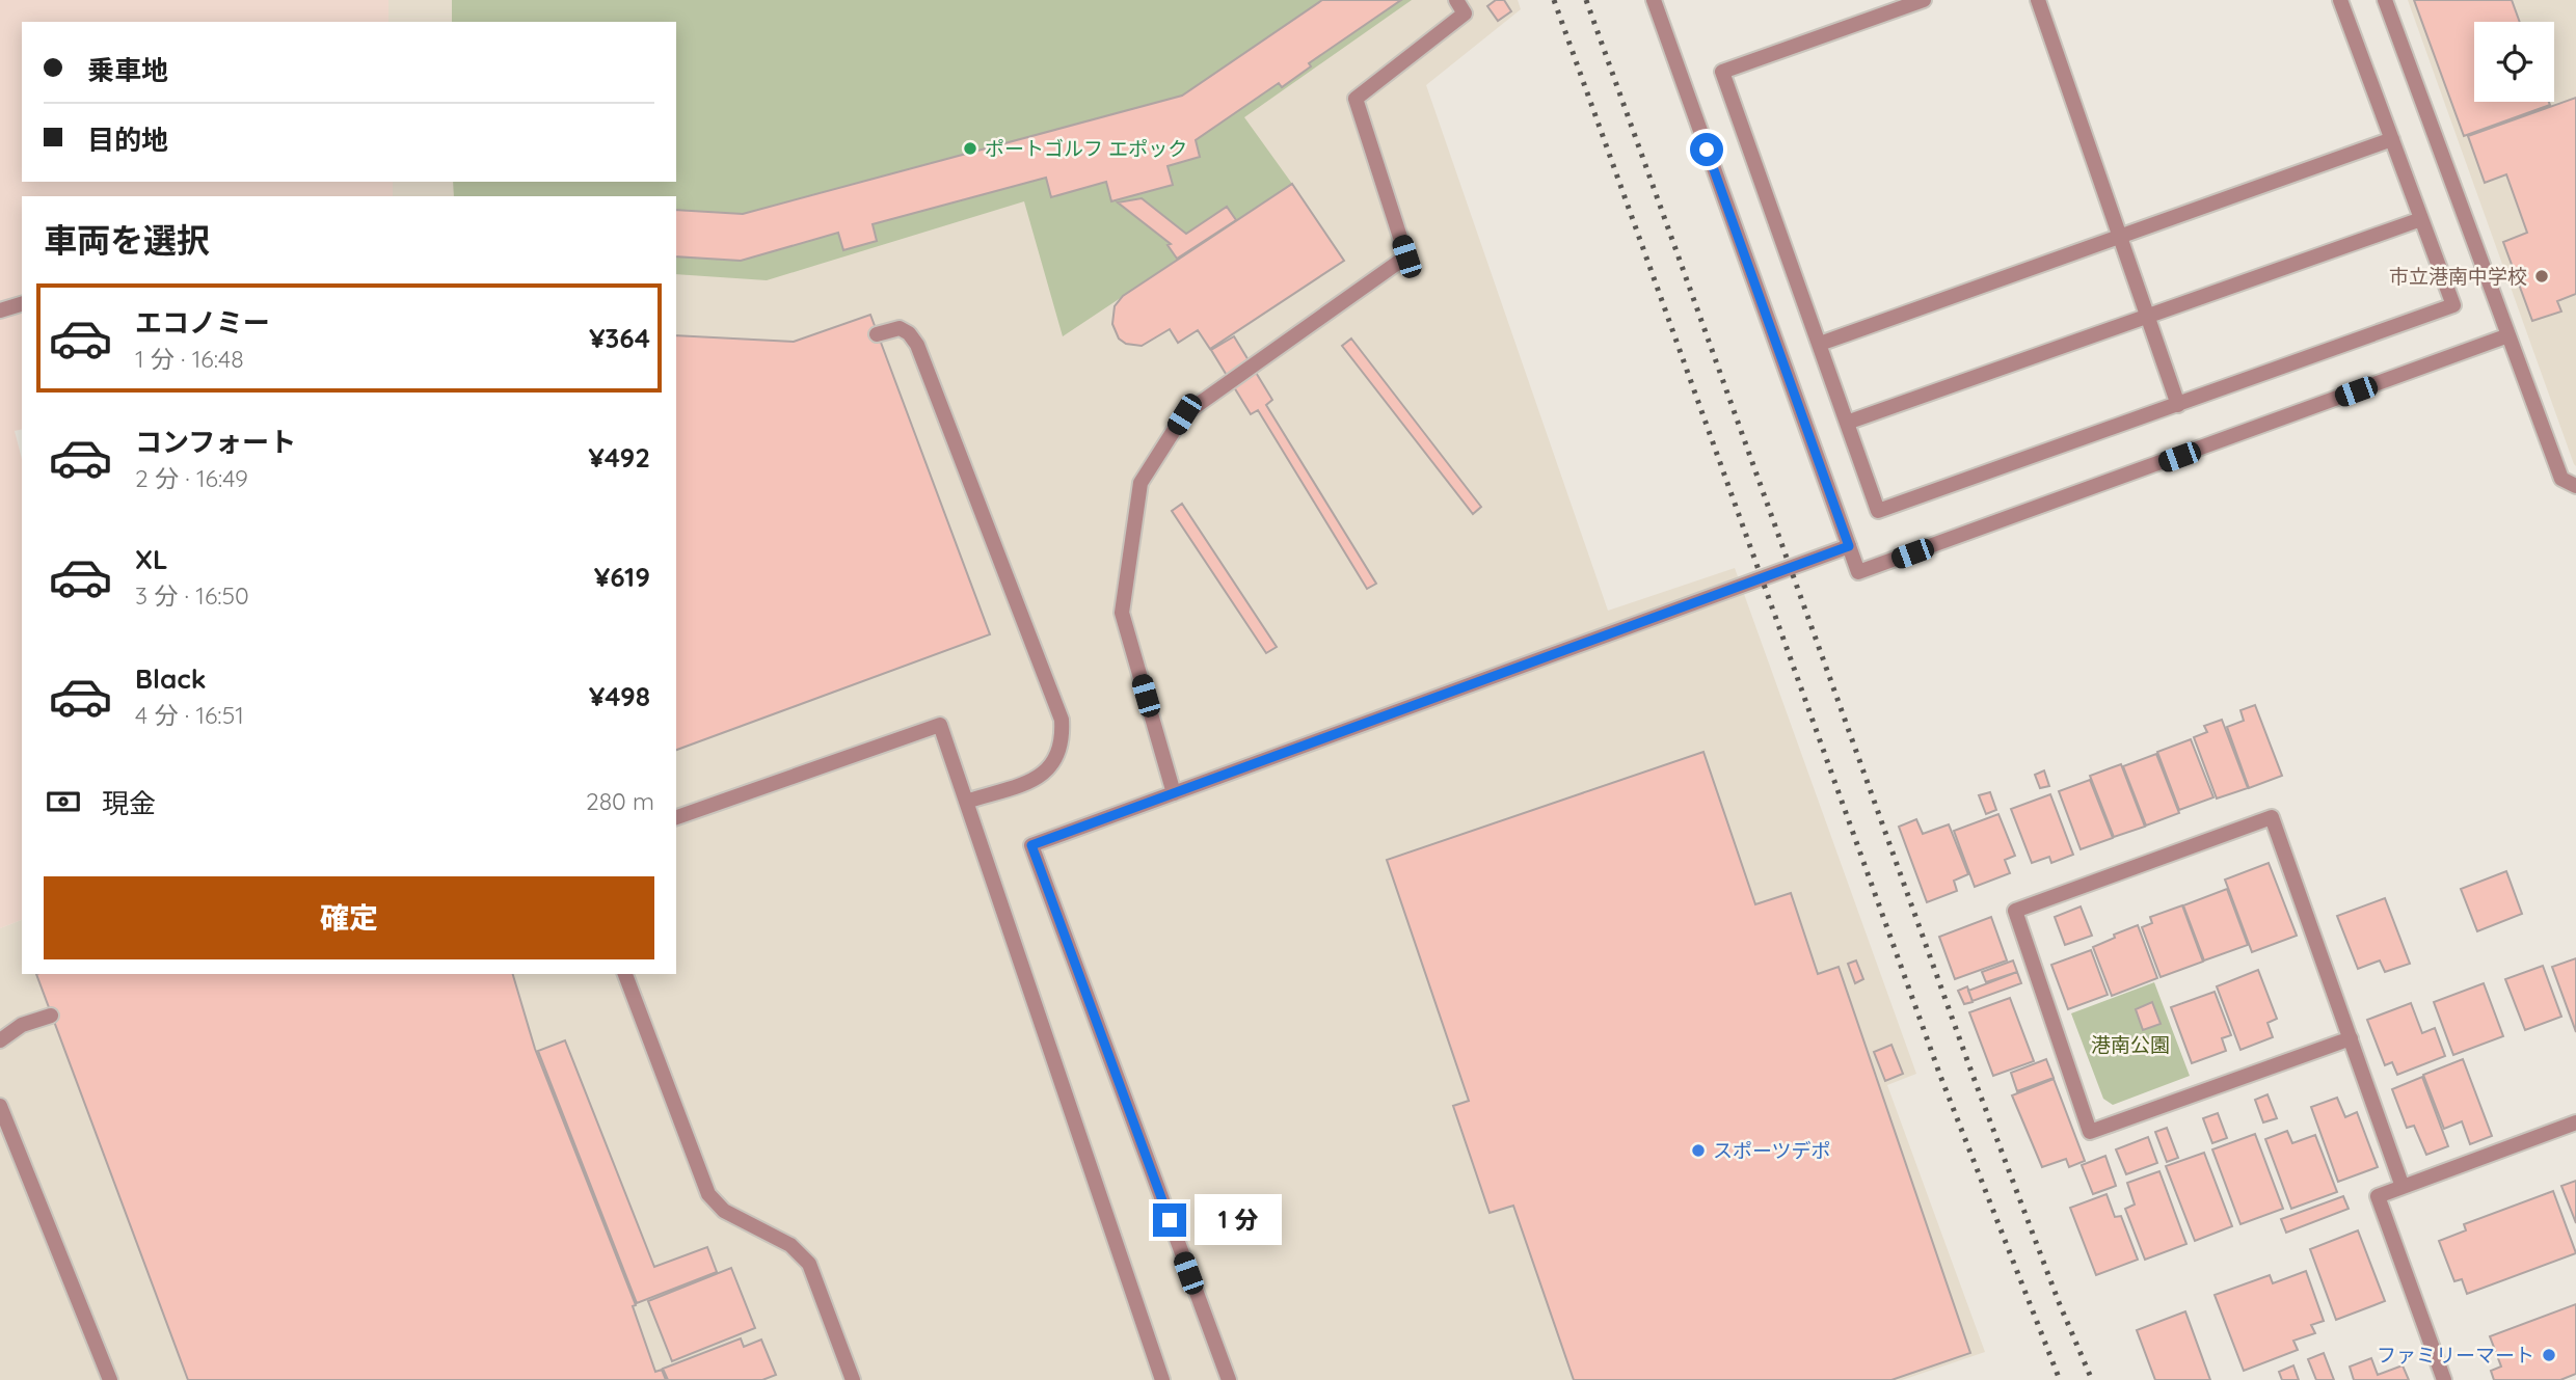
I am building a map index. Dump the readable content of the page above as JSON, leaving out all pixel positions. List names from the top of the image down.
{
  "parks": ["港南公園"],
  "places": [
    "ポートゴルフ エポック",
    "市立港南中学校",
    "スポーツデポ",
    "ファミリーマート"
  ],
  "page": {
    "banner": ["乗車地", "目的地"],
    "heading": "車両を選択",
    "list": [
      {
        "name": "エコノミー",
        "note": "1 分 · 16:48",
        "value": "¥364"
      },
      {
        "name": "コンフォート",
        "note": "2 分 · 16:49",
        "value": "¥492"
      },
      {
        "name": "XL",
        "note": "3 分 · 16:50",
        "value": "¥619"
      },
      {
        "name": "Black",
        "note": "4 分 · 16:51",
        "value": "¥498"
      }
    ],
    "pay": ["現金", "280 m"],
    "buttons": "確定",
    "bubble": "1 分"
  }
}
